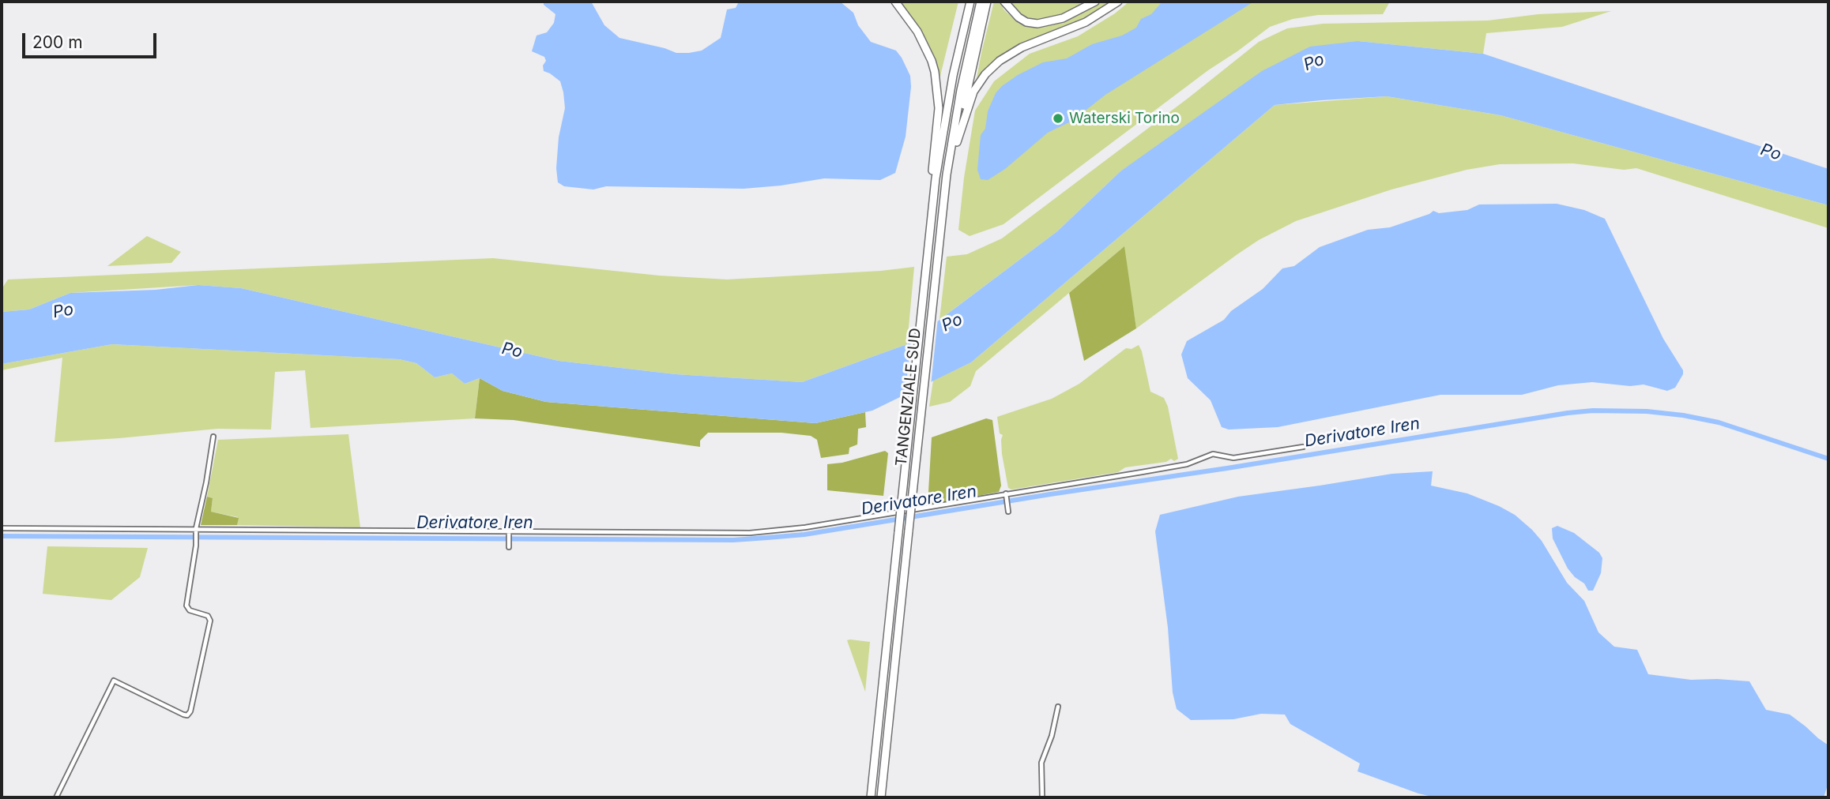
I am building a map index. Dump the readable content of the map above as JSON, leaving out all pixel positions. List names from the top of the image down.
{
  "streets": {
    "highway": ["TANGENZIALE SUD"]
  },
  "water": ["Po", "Derivatore Iren"],
  "places": ["Waterski Torino"],
  "scale_bar": "200 m"
}
